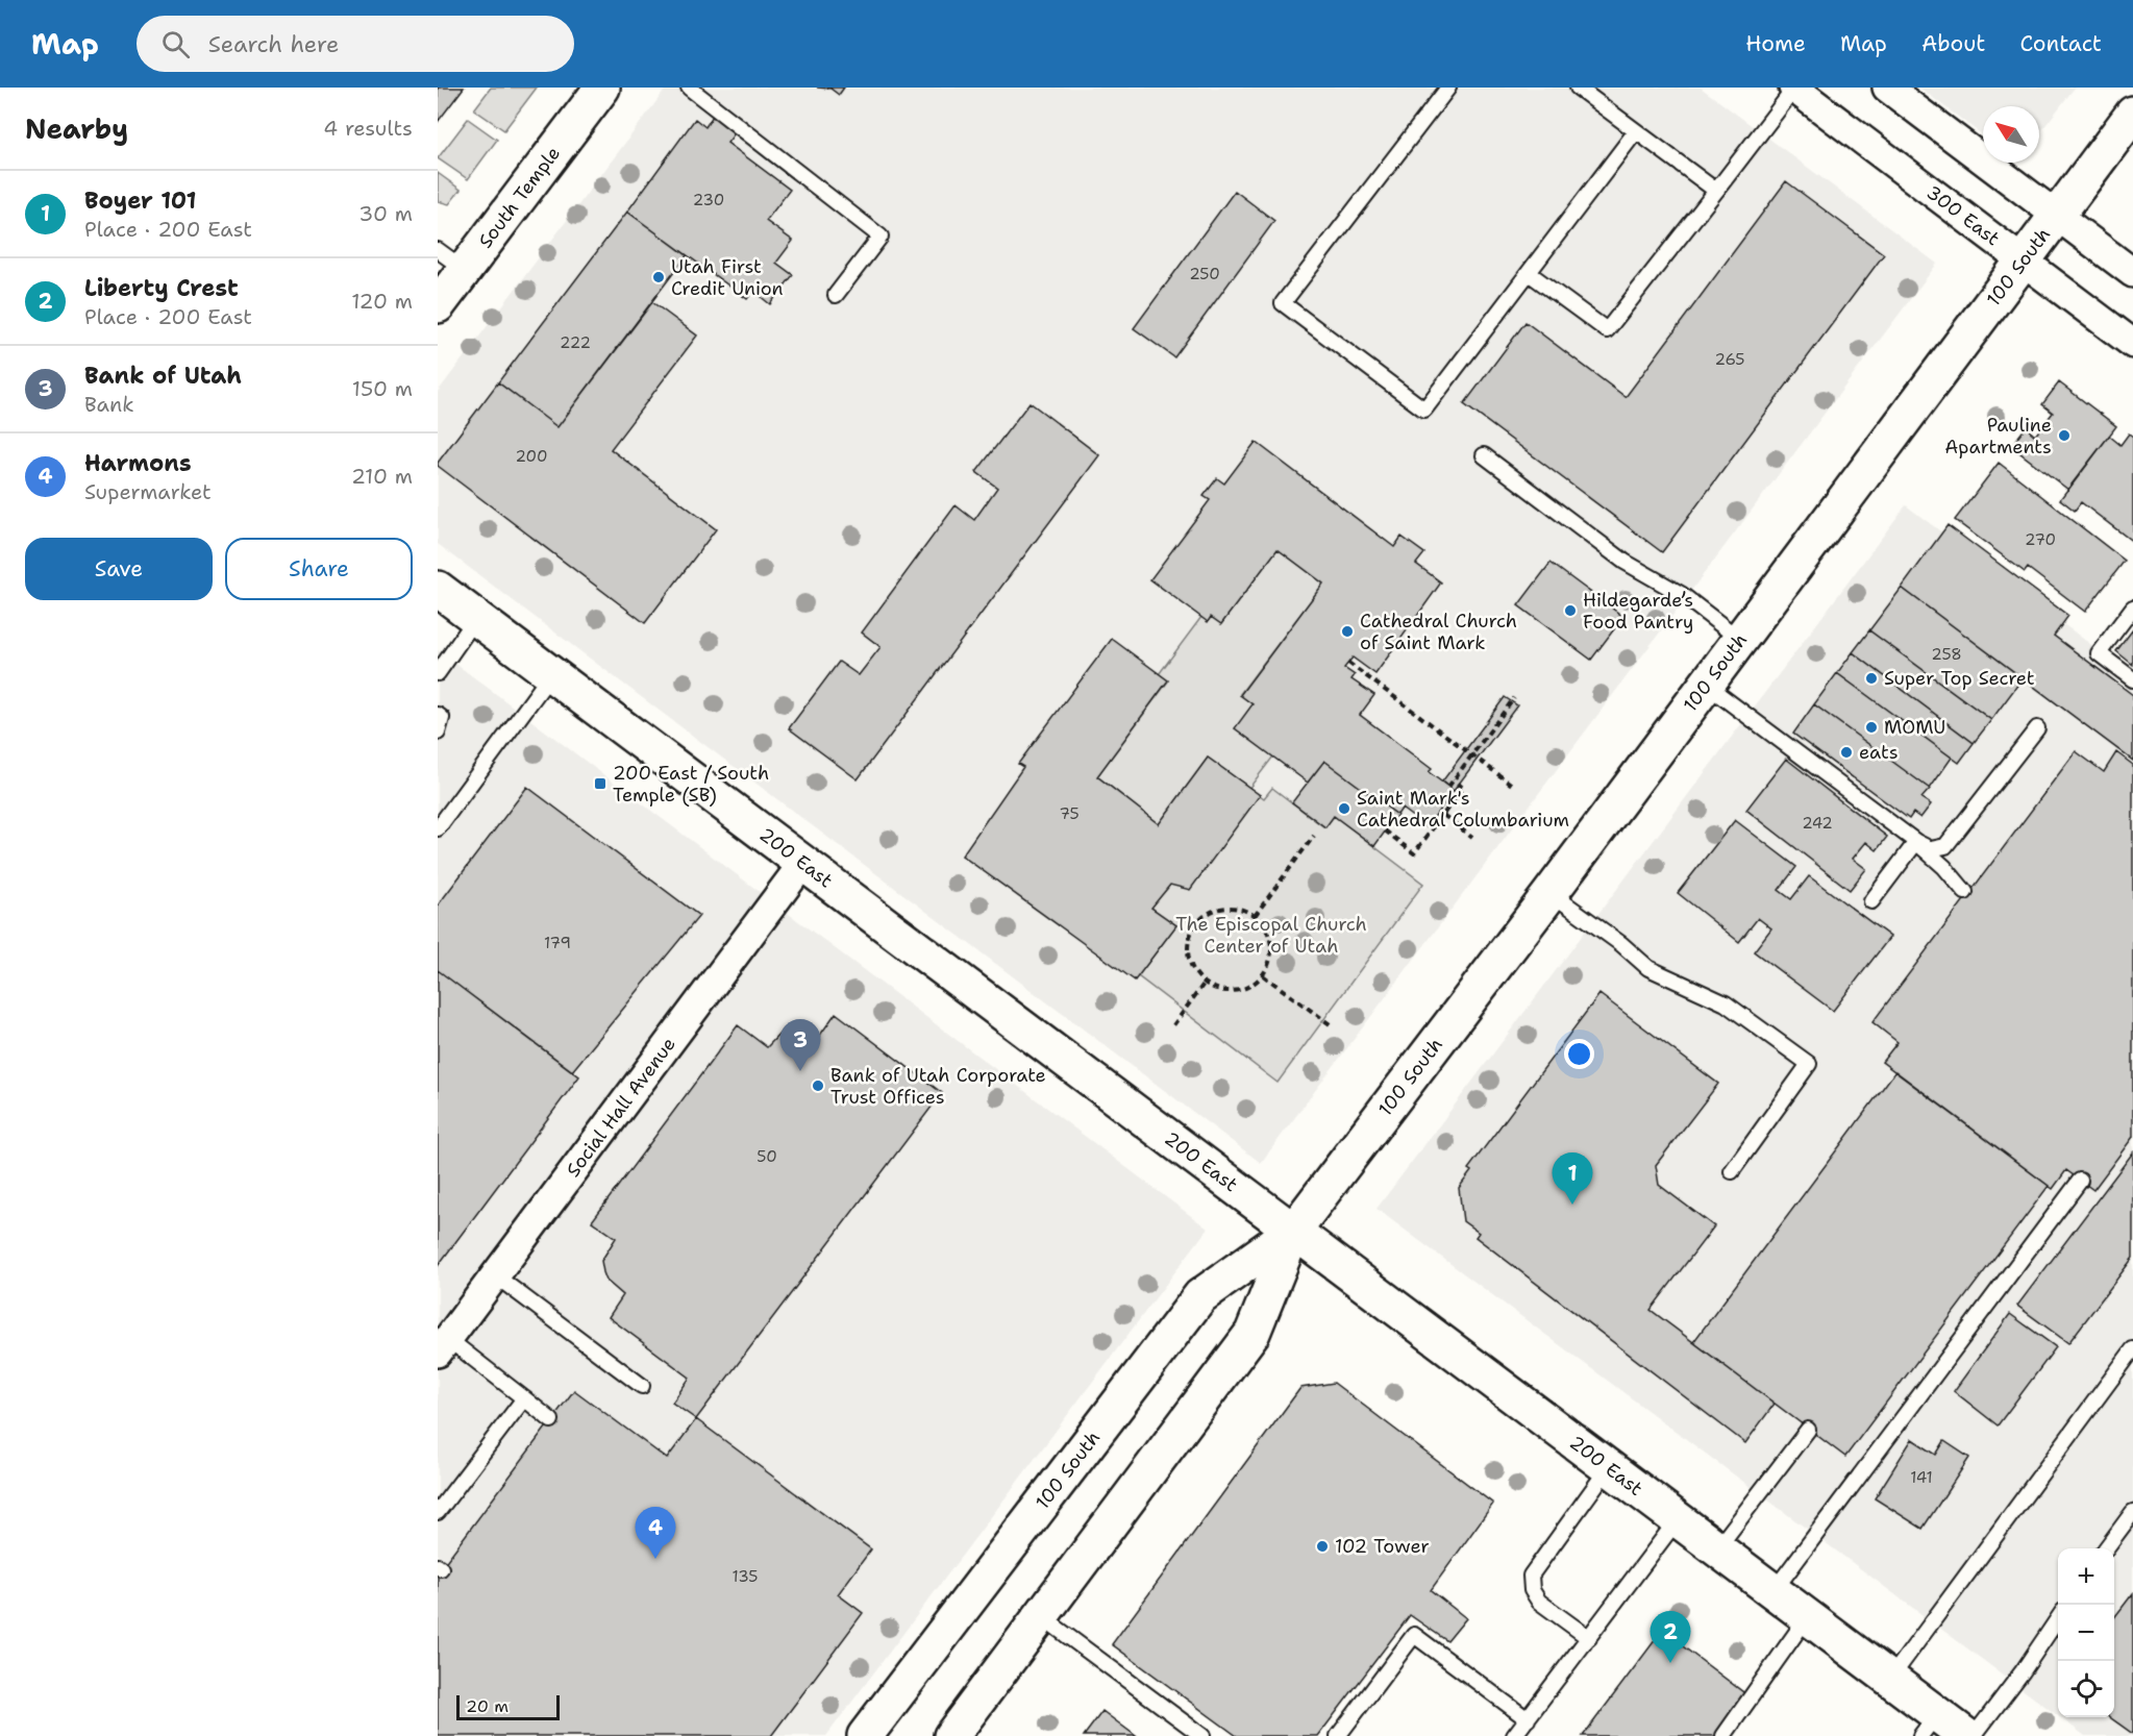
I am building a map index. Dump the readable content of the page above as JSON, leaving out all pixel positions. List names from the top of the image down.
{
  "streets": {
    "street": [
      "South Temple",
      "300 East",
      "100 South",
      "200 East",
      "Social Hall Avenue"
    ]
  },
  "crossings": [
    ["300 East", "100 South"],
    ["100 South", "200 East"],
    ["200 East", "Social Hall Avenue"]
  ],
  "parks": ["The Episcopal Church Center of Utah"],
  "places": {
    "other": [
      "Utah First Credit Union",
      "Pauline Apartments",
      "Hildegarde’s Food Pantry",
      "Cathedral Church of Saint Mark",
      "Super Top Secret",
      "MOMU",
      "eats",
      "Saint Mark's Cathedral Columbarium",
      "Bank of Utah Corporate Trust Offices",
      "102 Tower"
    ],
    "transit": ["200 East / South Temple (SB)"]
  },
  "house_numbers": [
    "230",
    "250",
    "222",
    "265",
    "200",
    "270",
    "258",
    "75",
    "242",
    "179",
    "50",
    "141",
    "135"
  ],
  "scale_bar": "20 m",
  "north": "top left",
  "page": {
    "header": "Map",
    "search": "Search here",
    "nav": [
      "Home",
      "Map",
      "About",
      "Contact"
    ],
    "heading": ["Nearby", "4 results"],
    "list": [
      {
        "mark": "1",
        "name": "Boyer 101",
        "note": "Place · 200 East",
        "value": "30 m"
      },
      {
        "mark": "2",
        "name": "Liberty Crest",
        "note": "Place · 200 East",
        "value": "120 m"
      },
      {
        "mark": "3",
        "name": "Bank of Utah",
        "note": "Bank",
        "value": "150 m"
      },
      {
        "mark": "4",
        "name": "Harmons",
        "note": "Supermarket",
        "value": "210 m"
      }
    ],
    "buttons": ["Save", "Share"],
    "pins": [
      "3",
      "1",
      "4",
      "2"
    ],
    "map_buttons": ["+", "−"],
    "scale": "20 m"
  }
}
